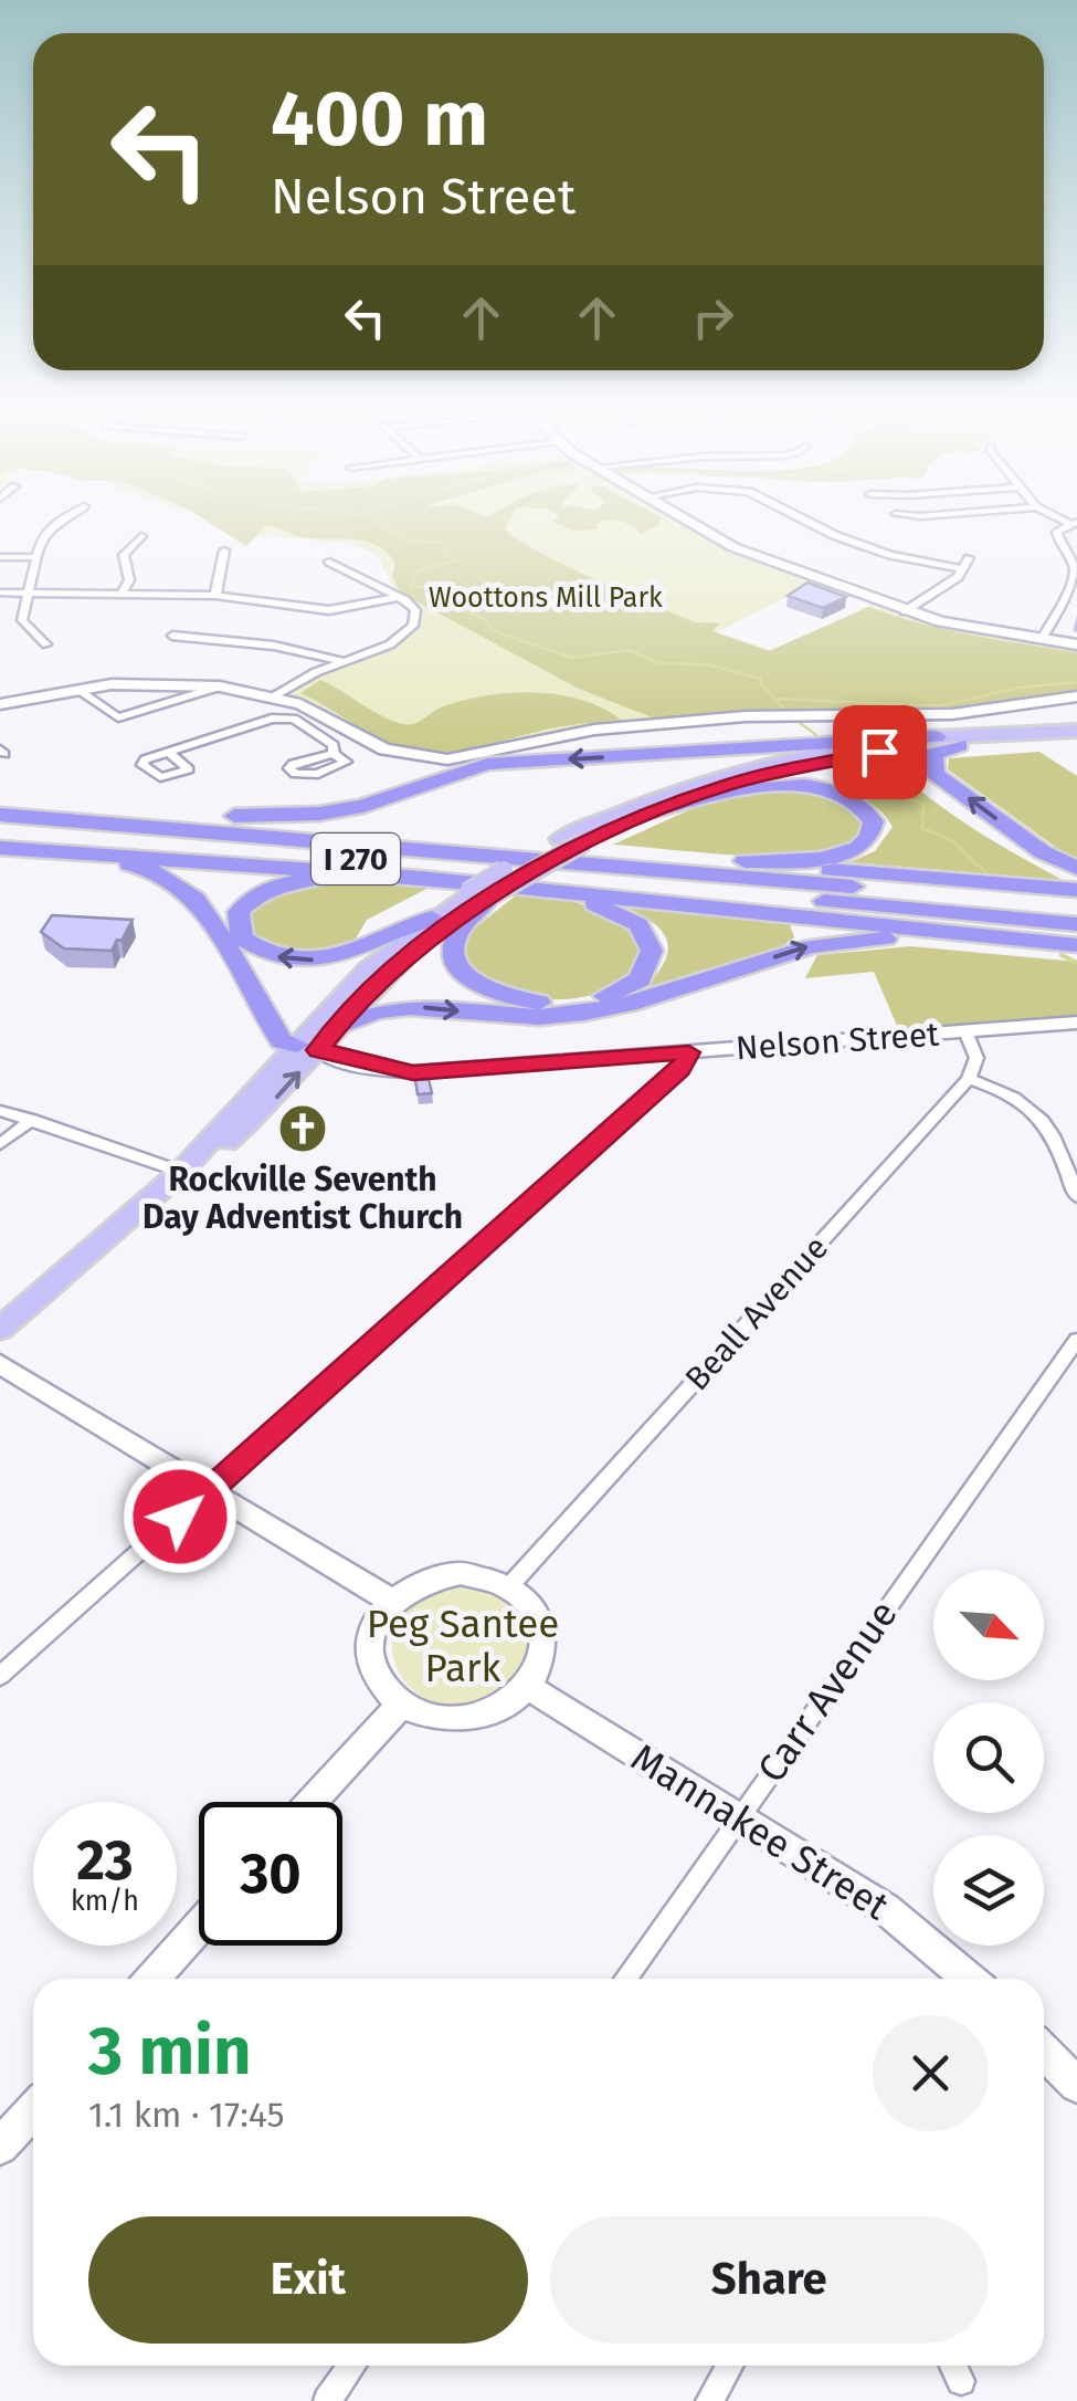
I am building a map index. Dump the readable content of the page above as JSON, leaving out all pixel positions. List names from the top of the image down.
{
  "streets": {
    "highway": ["I 270"],
    "street": [
      "Nelson Street",
      "Beall Avenue",
      "Carr Avenue",
      "Mannakee Street"
    ]
  },
  "crossings": [
    ["Beall Avenue", "Mannakee Street"],
    ["Carr Avenue", "Mannakee Street"]
  ],
  "parks": ["Woottons Mill Park", "Peg Santee Park"],
  "places": {
    "church": ["Rockville Seventh Day Adventist Church"]
  },
  "north": "bottom right",
  "page": {
    "turn": ["400 m", "Nelson Street"],
    "speed": "23 km/h",
    "limit": "30",
    "heading": ["3 min", "1.1 km · 17:45"],
    "buttons": ["Exit", "Share"]
  }
}
